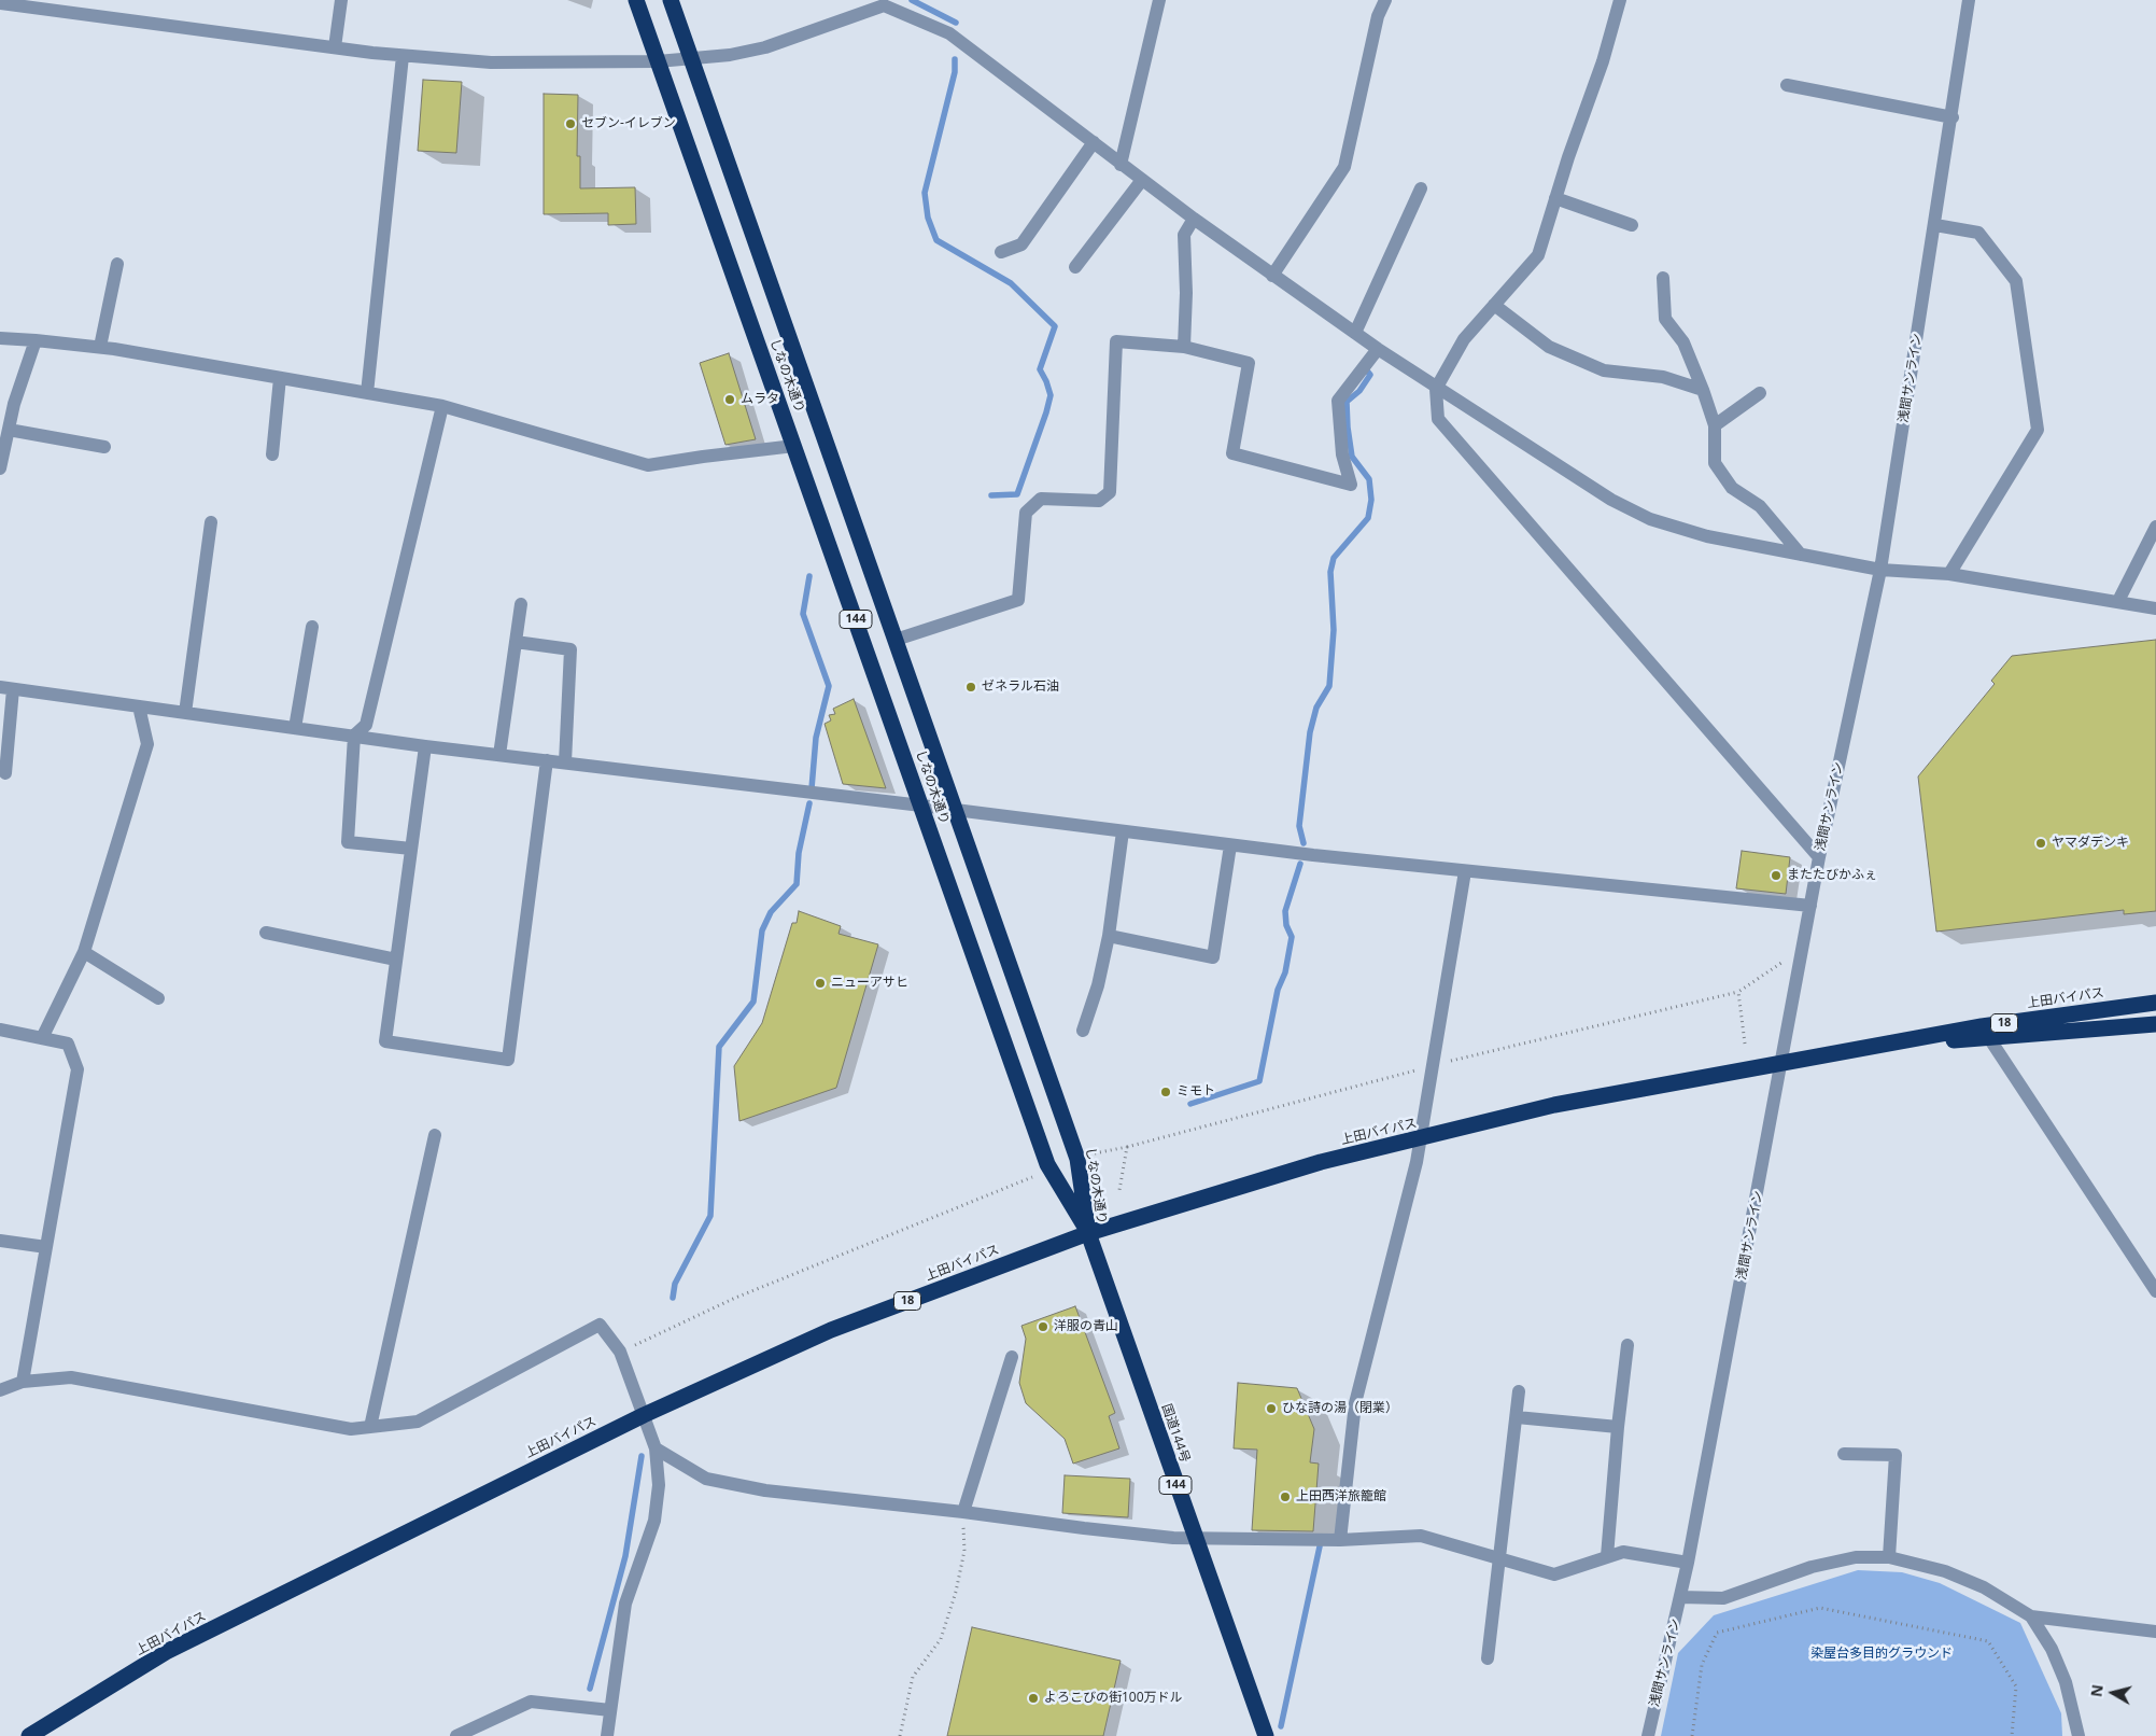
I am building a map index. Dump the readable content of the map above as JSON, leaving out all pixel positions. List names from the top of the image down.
{
  "streets": {
    "highway": [
      "しなの木通り",
      "144",
      "上田バイパス",
      "18",
      "国道144号"
    ],
    "street": ["浅間サンライン"]
  },
  "crossings": [
    ["しなの木通り", "上田バイパス"],
    ["しなの木通り", "国道144号"],
    ["浅間サンライン", "上田バイパス"],
    ["上田バイパス", "国道144号"]
  ],
  "parks": ["染屋台多目的グラウンド"],
  "places": [
    "セブン-イレブン",
    "ムラタ",
    "ゼネラル石油",
    "ヤマダデンキ",
    "またたびかふぇ",
    "ニューアサヒ",
    "ミモト",
    "洋服の青山",
    "ひな詩の湯（閉業）",
    "上田西洋旅籠館",
    "よろこびの街100万ドル"
  ],
  "north": "left"
}
